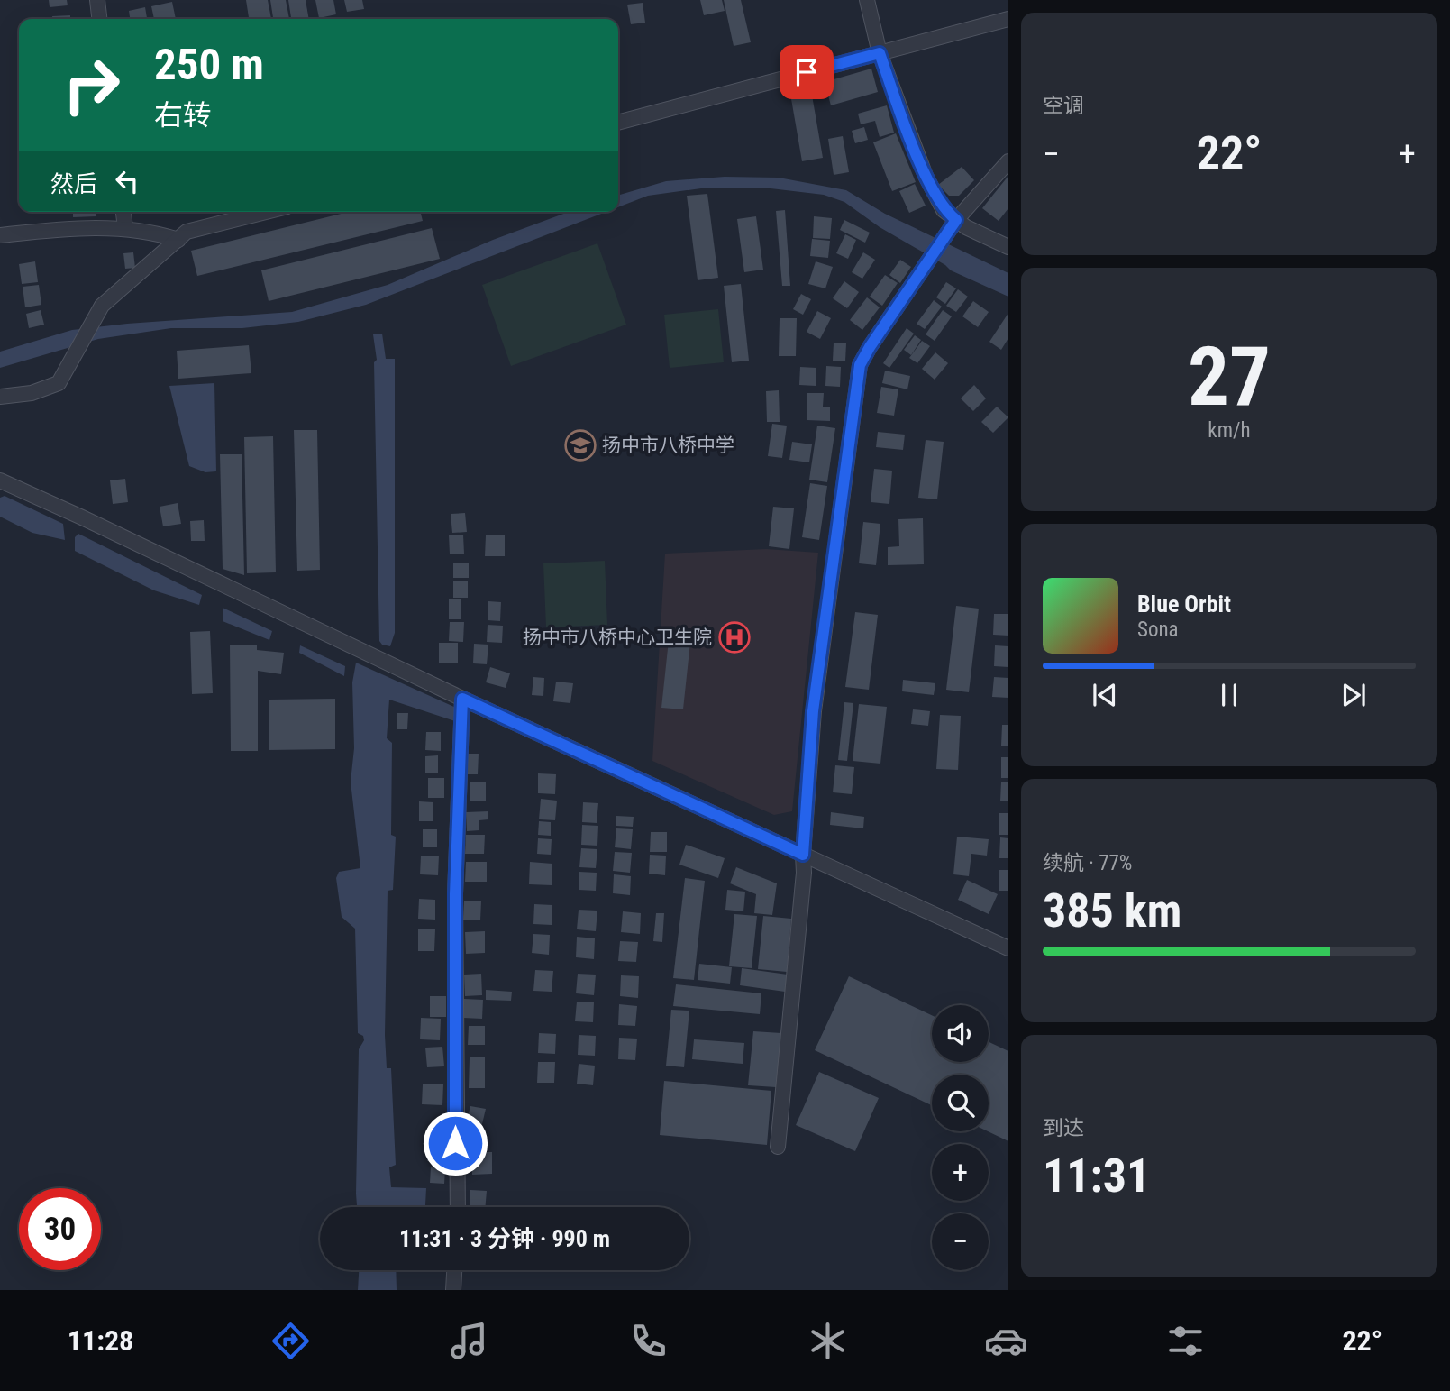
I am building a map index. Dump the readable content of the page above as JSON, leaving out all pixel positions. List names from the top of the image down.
{
  "places": {
    "school or university": ["扬中市八桥中学"],
    "hospital": ["扬中市八桥中心卫生院"]
  },
  "page": {
    "tile": [
      "空调",
      ["27", "km/h"],
      ["续航 · 77%", "385 km"],
      ["到达", "11:31"]
    ],
    "turn": ["250 m", "右转"],
    "heat": ["−", "22°", "+"],
    "then": "然后",
    "song": ["Blue Orbit", "Sona"],
    "map_buttons": ["+", "−"],
    "limit": "30",
    "trip": "11:31 · 3 分钟 · 990 m",
    "tabs": ["11:28", "22°"]
  }
}
